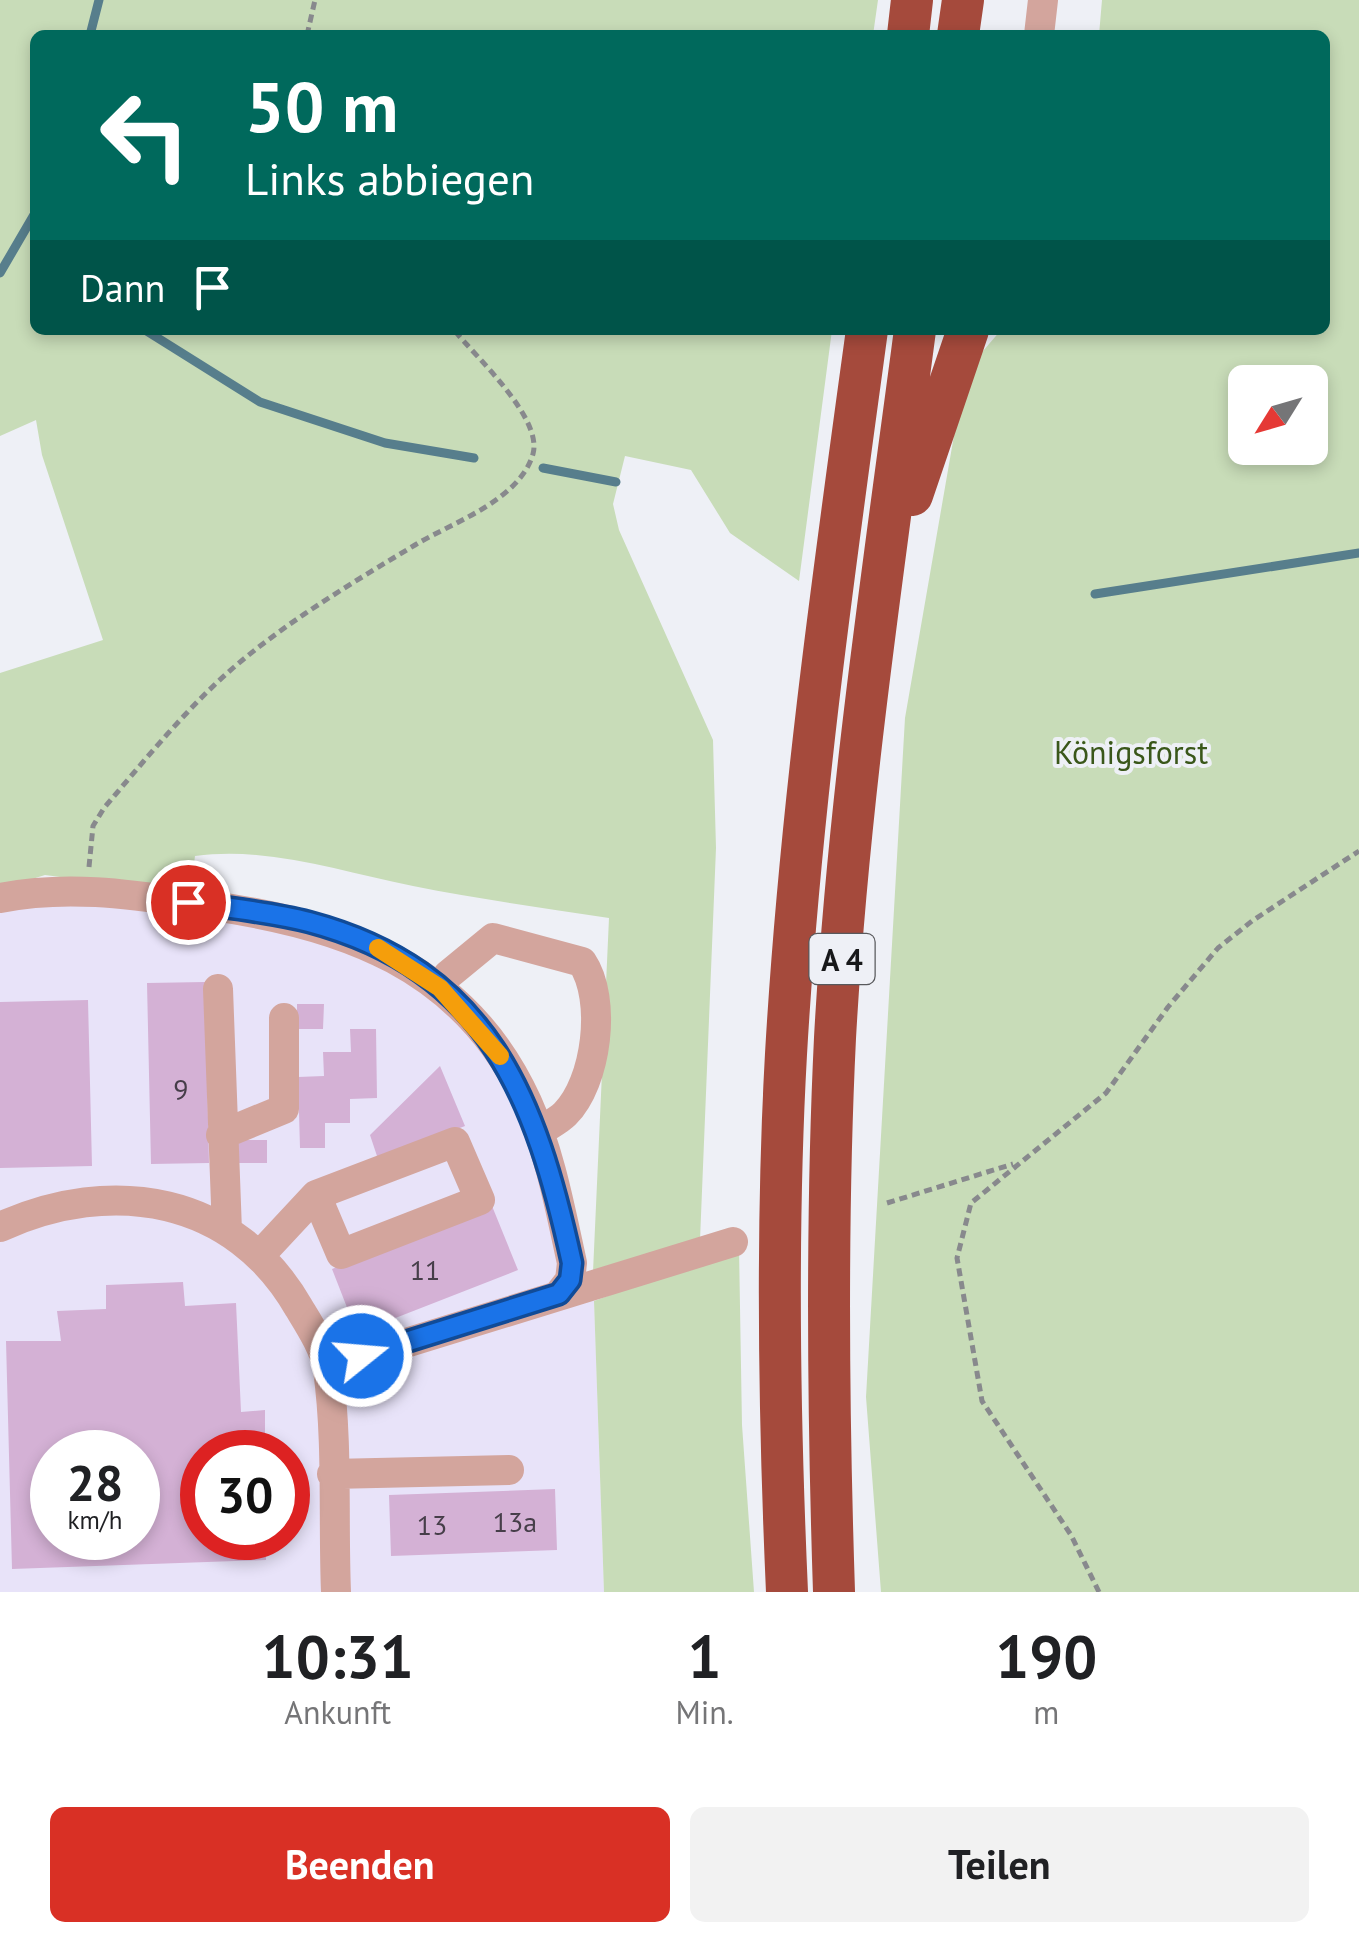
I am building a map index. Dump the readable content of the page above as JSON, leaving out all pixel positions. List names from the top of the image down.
{
  "streets": {
    "highway": ["A 4"]
  },
  "parks": ["Königsforst"],
  "house_numbers": [
    "9",
    "11",
    "13a",
    "13"
  ],
  "north": "bottom left",
  "page": {
    "turn": ["50 m", "Links abbiegen"],
    "then": "Dann",
    "speed": "28 km/h",
    "limit": "30",
    "eta": [
      "10:31",
      "Ankunft",
      "1",
      "Min.",
      "190",
      "m"
    ],
    "buttons": ["Beenden", "Teilen"]
  }
}
